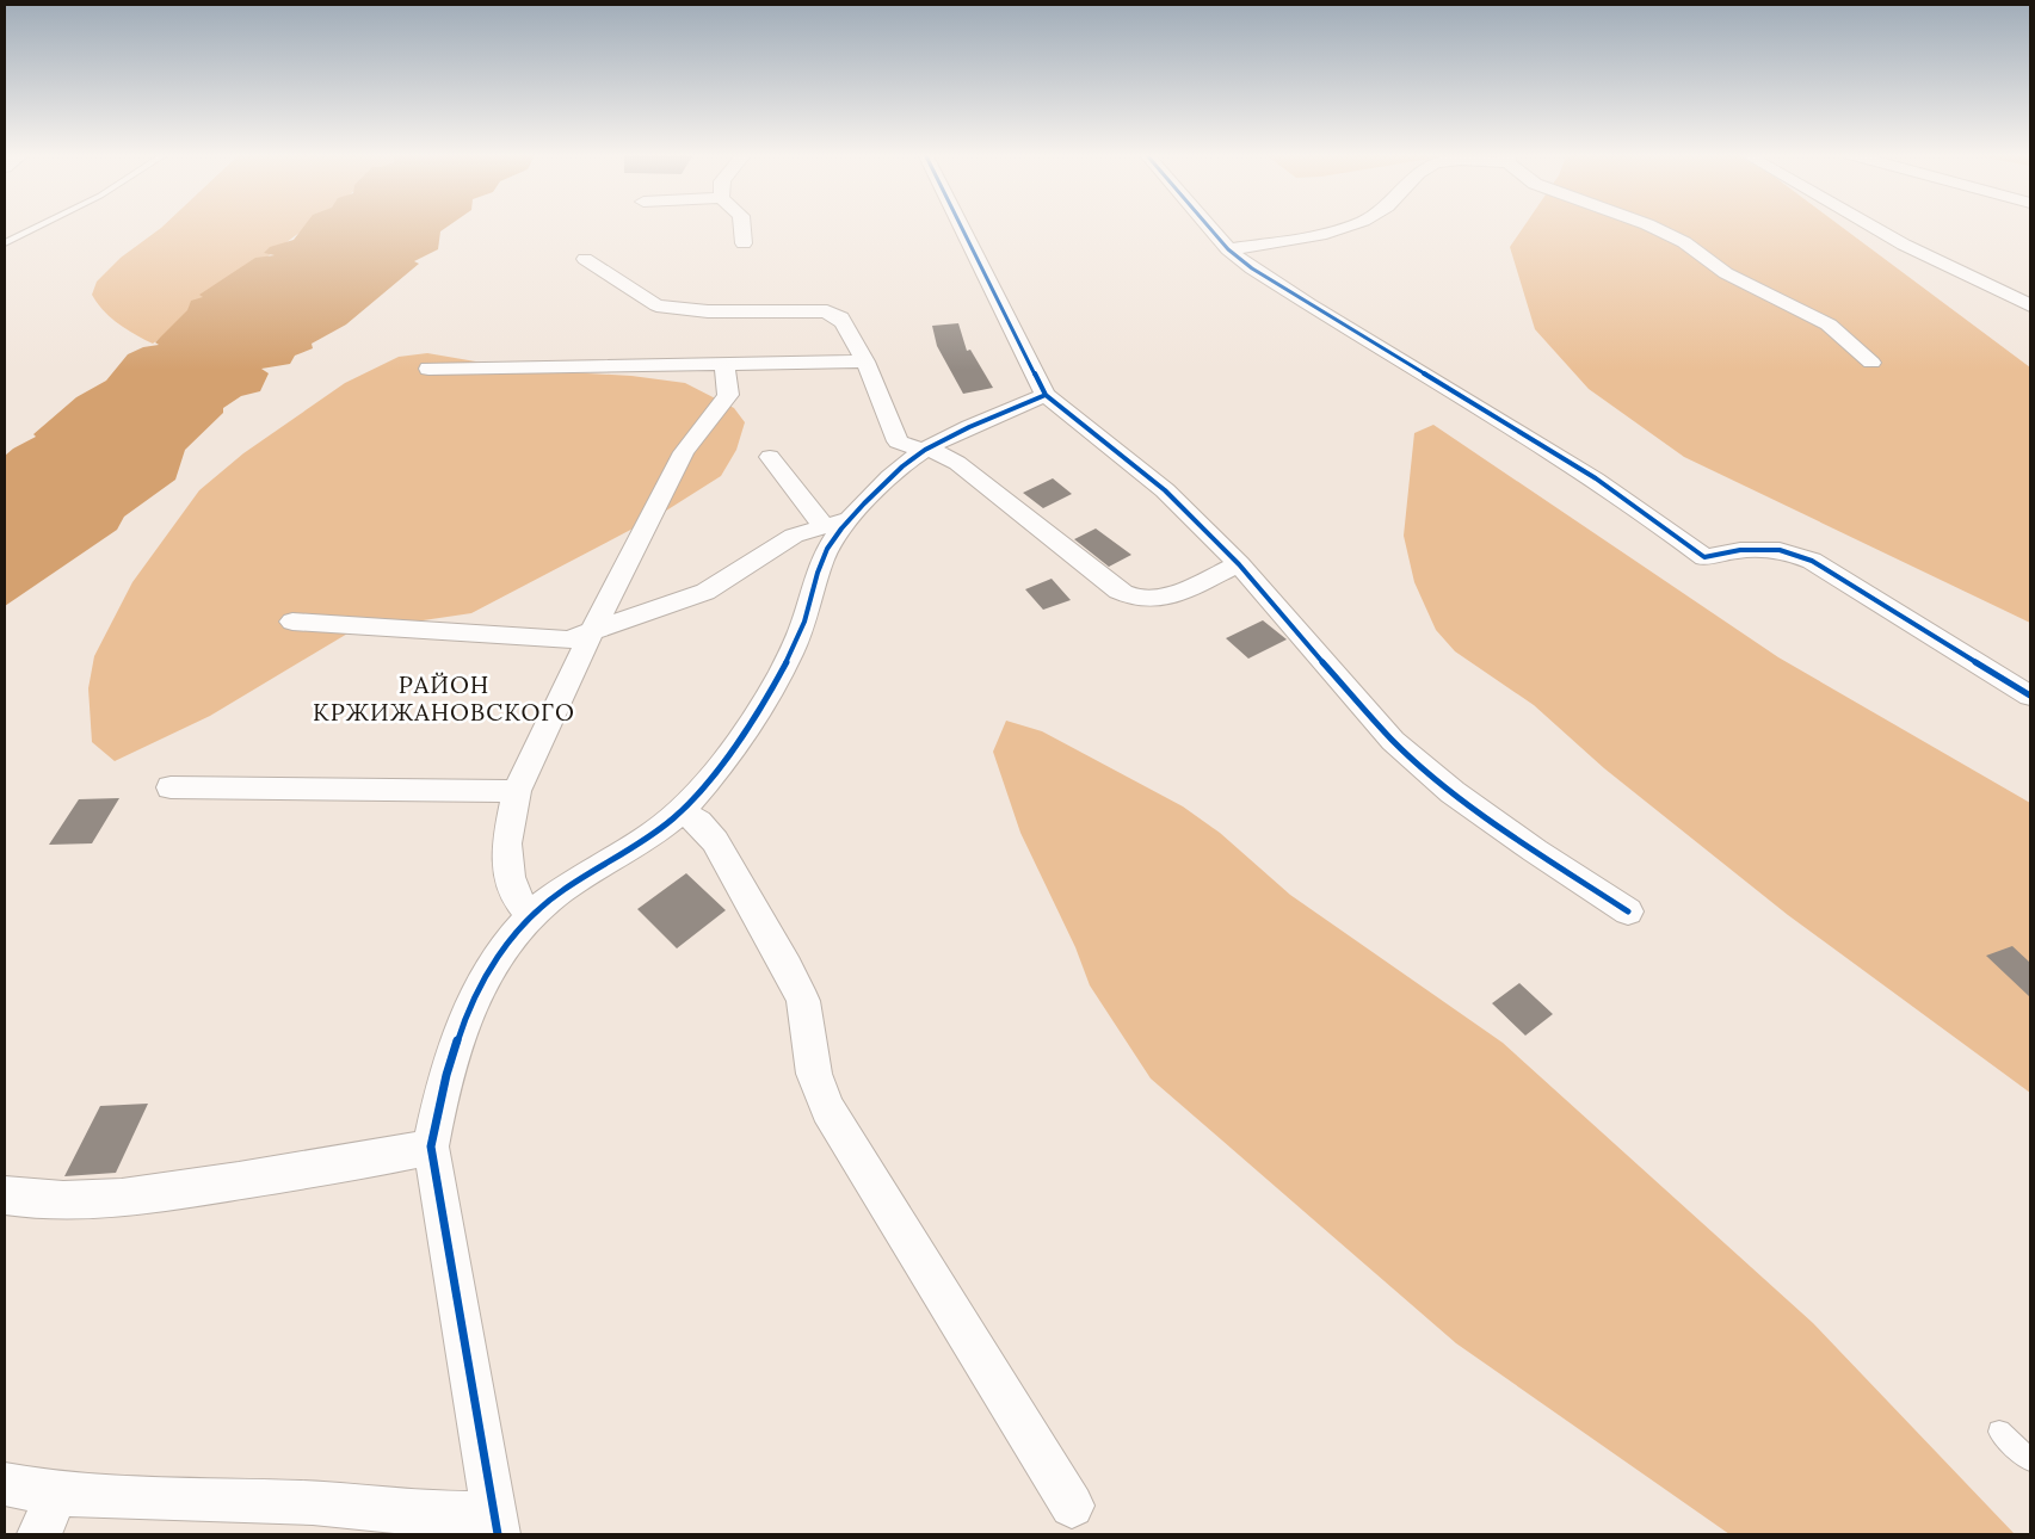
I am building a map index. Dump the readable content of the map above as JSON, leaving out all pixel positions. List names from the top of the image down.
{
  "districts": ["РАЙОН КРЖИЖАНОВСКОГО"]
}
